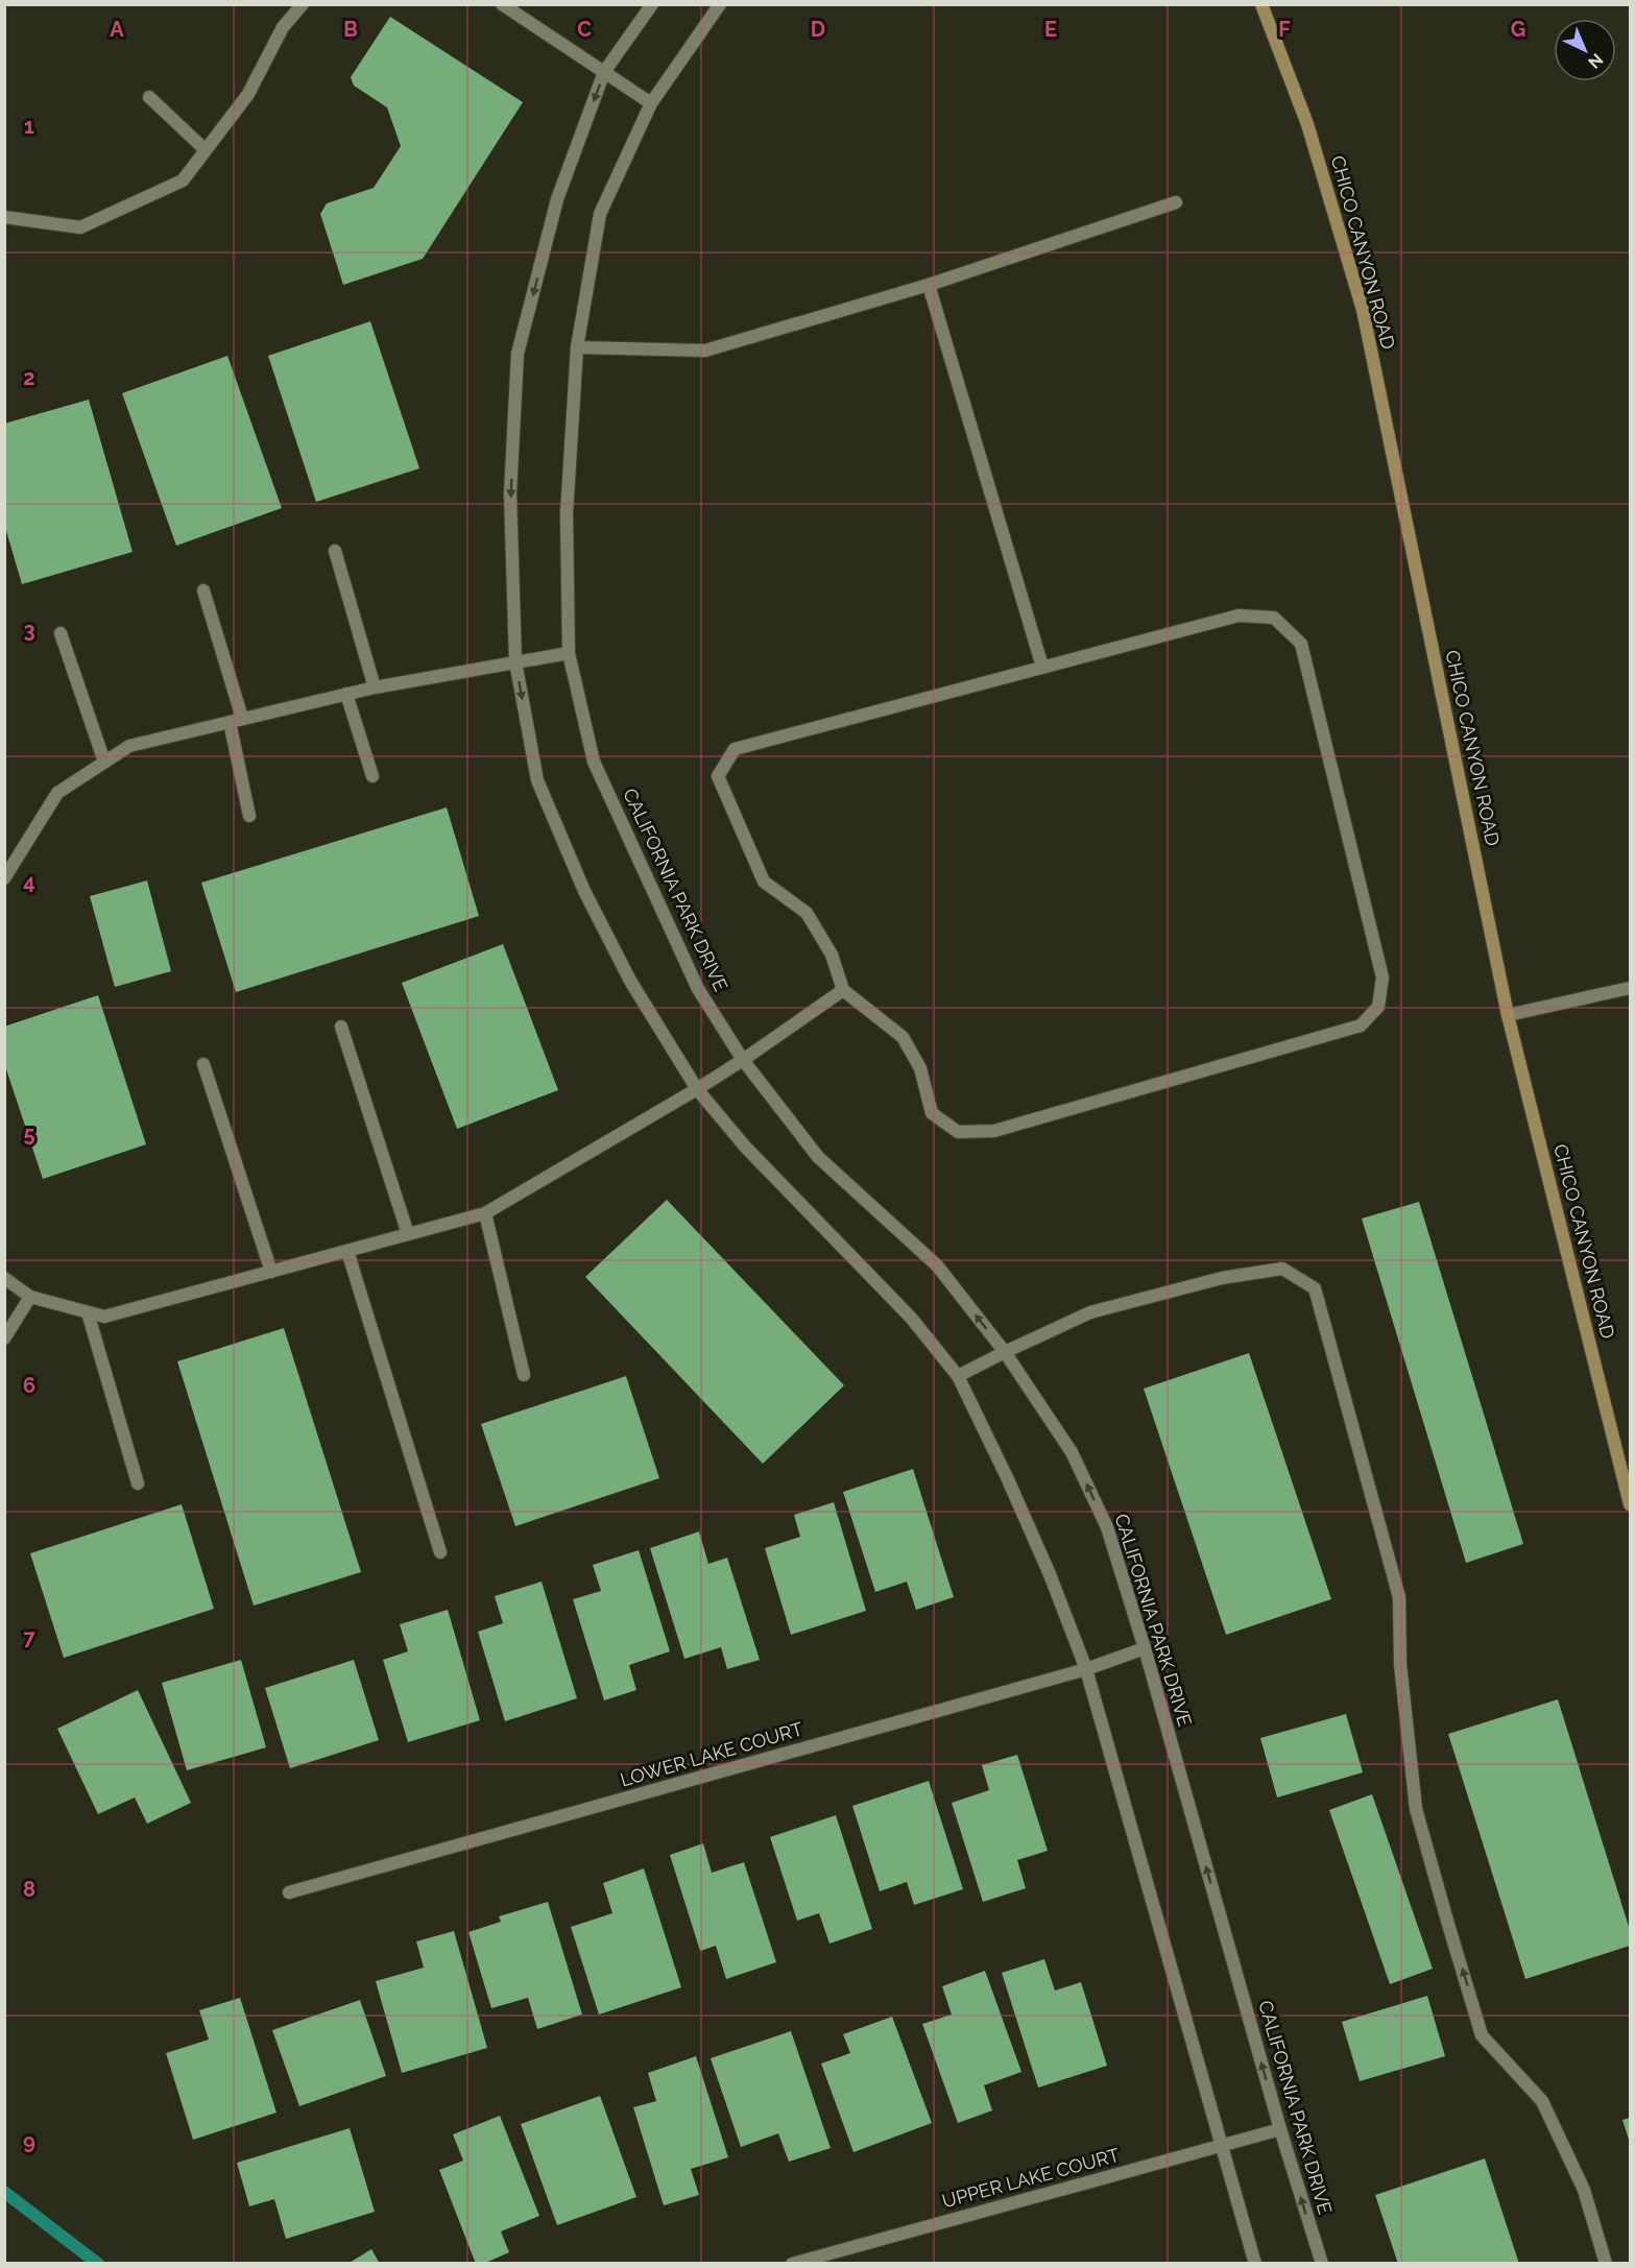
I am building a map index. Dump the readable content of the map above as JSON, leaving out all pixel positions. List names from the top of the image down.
{
  "streets": {
    "street": [
      "CHICO CANYON ROAD",
      "CALIFORNIA PARK DRIVE",
      "LOWER LAKE COURT",
      "UPPER LAKE COURT"
    ]
  },
  "crossings": [
    ["CALIFORNIA PARK DRIVE", "LOWER LAKE COURT"],
    ["CALIFORNIA PARK DRIVE", "UPPER LAKE COURT"]
  ],
  "north": "bottom right",
  "grid": {
    "columns": [
      "A",
      "B",
      "C",
      "D",
      "E",
      "F",
      "G"
    ],
    "rows": [
      "1",
      "2",
      "3",
      "4",
      "5",
      "6",
      "7",
      "8",
      "9"
    ]
  }
}
